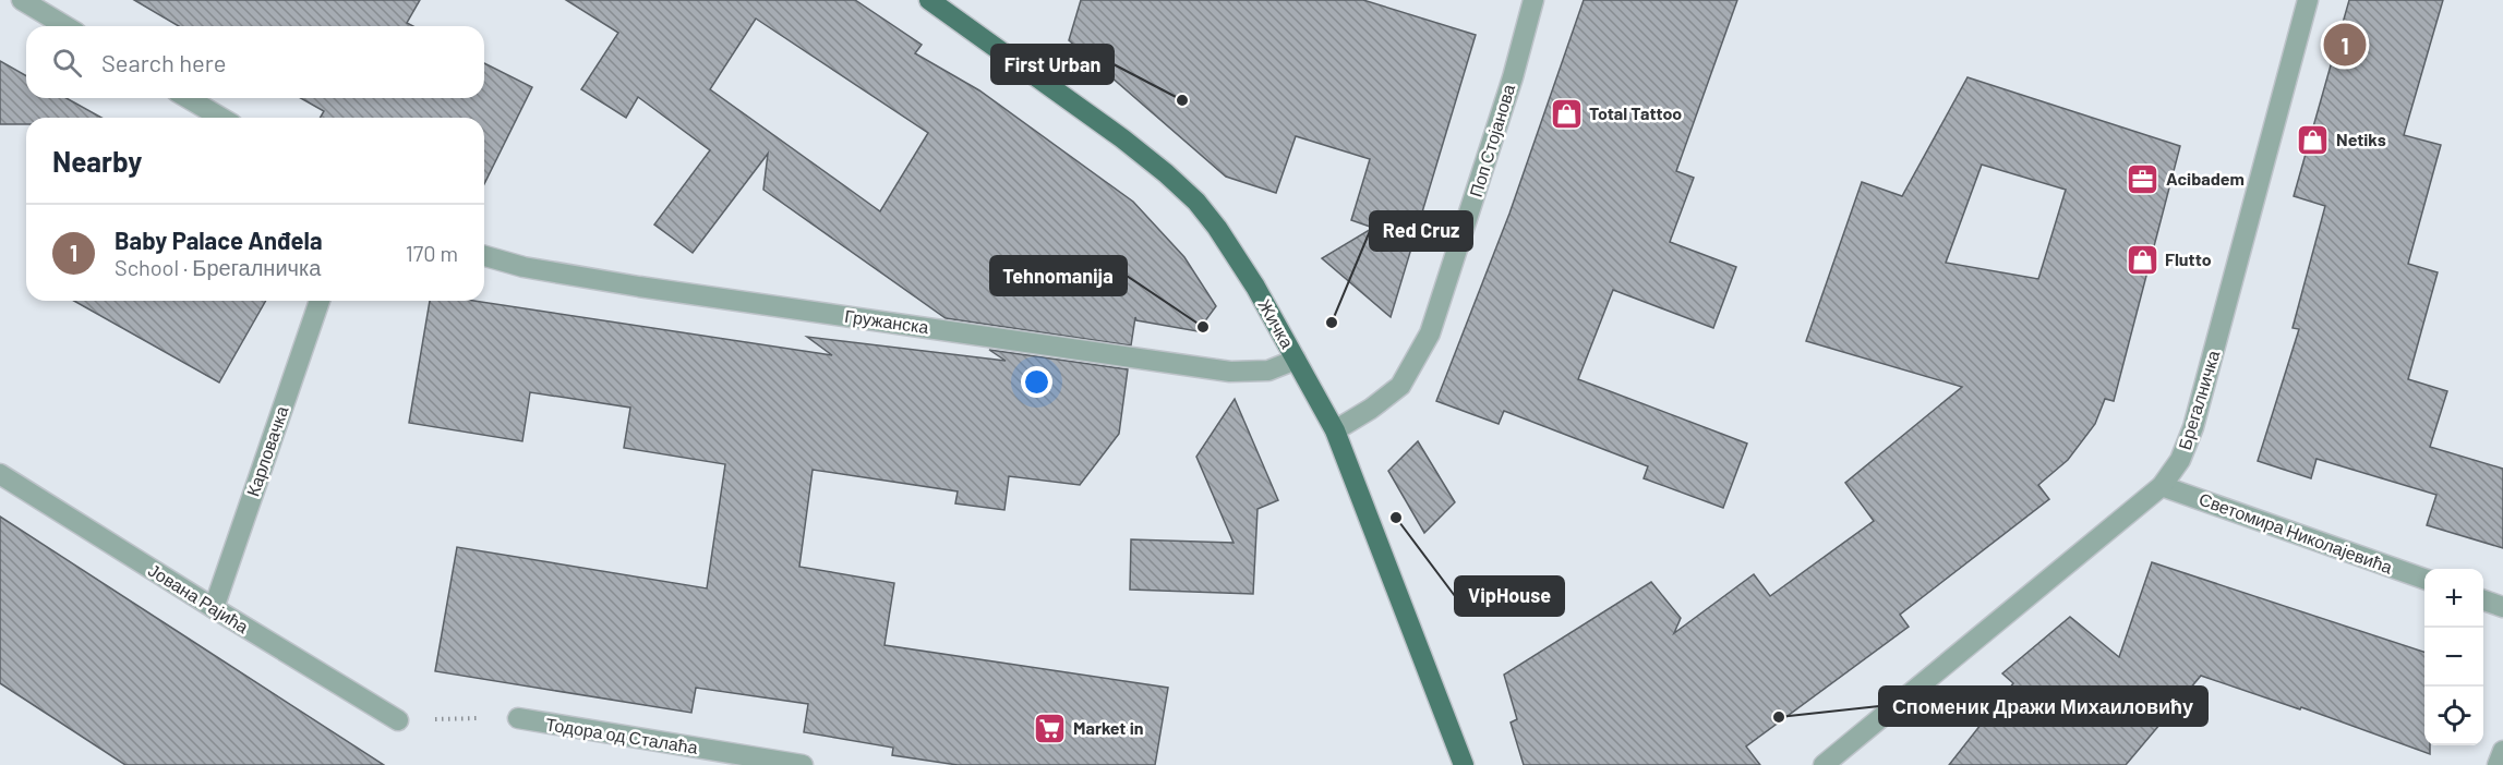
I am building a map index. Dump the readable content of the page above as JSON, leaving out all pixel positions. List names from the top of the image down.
{
  "streets": {
    "main road": ["Жичка"],
    "street": [
      "Поп Стојанова",
      "Гружанска",
      "Брегалничка",
      "Карловачка",
      "Светомира Николајевића",
      "Јована Рајића",
      "Тодора од Сталаћа"
    ]
  },
  "crossings": [
    ["Поп Стојанова", "Жичка"],
    ["Гружанска", "Жичка"],
    ["Брегалничка", "Светомира Николајевића"],
    ["Карловачка", "Јована Рајића"]
  ],
  "places": {
    "other": [
      "First Urban",
      "Red Cruz",
      "Tehnomanija",
      "VipHouse",
      "Споменик Дражи Михаиловићу"
    ],
    "shop": ["Total Tattoo", "Netiks", "Flutto"],
    "office": ["Acibadem"],
    "supermarket": ["Market in"]
  },
  "page": {
    "pins": "1",
    "search": "Search here",
    "heading": "Nearby",
    "list": [
      {
        "mark": "1",
        "name": "Baby Palace Anđela",
        "note": "School · Брегалничка",
        "value": "170 m"
      }
    ],
    "map_buttons": ["+", "−"]
  }
}
